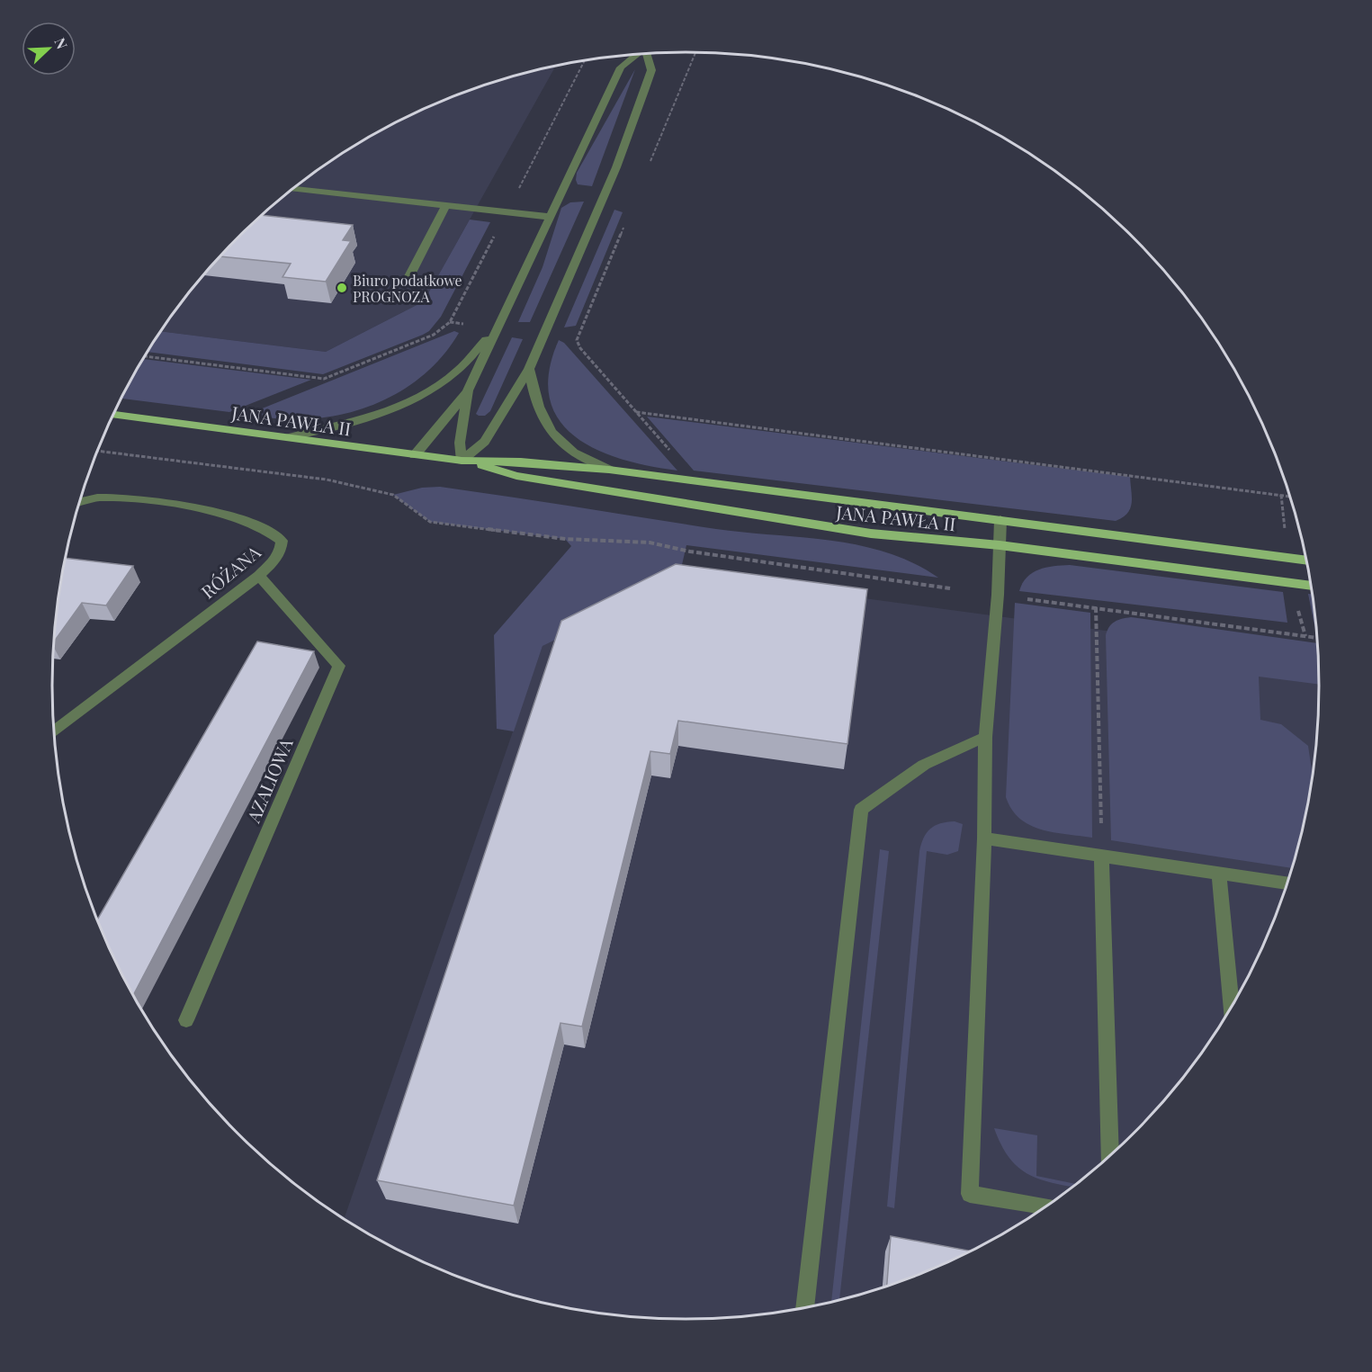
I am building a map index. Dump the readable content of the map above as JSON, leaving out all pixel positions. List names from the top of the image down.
{
  "streets": {
    "main road": ["JANA PAWŁA II"],
    "street": ["RÓŻANA", "AZALIOWA"]
  },
  "crossings": [
    ["RÓŻANA", "AZALIOWA"]
  ],
  "places": ["Biuro podatkowe PROGNOZA"],
  "north": "top right"
}
